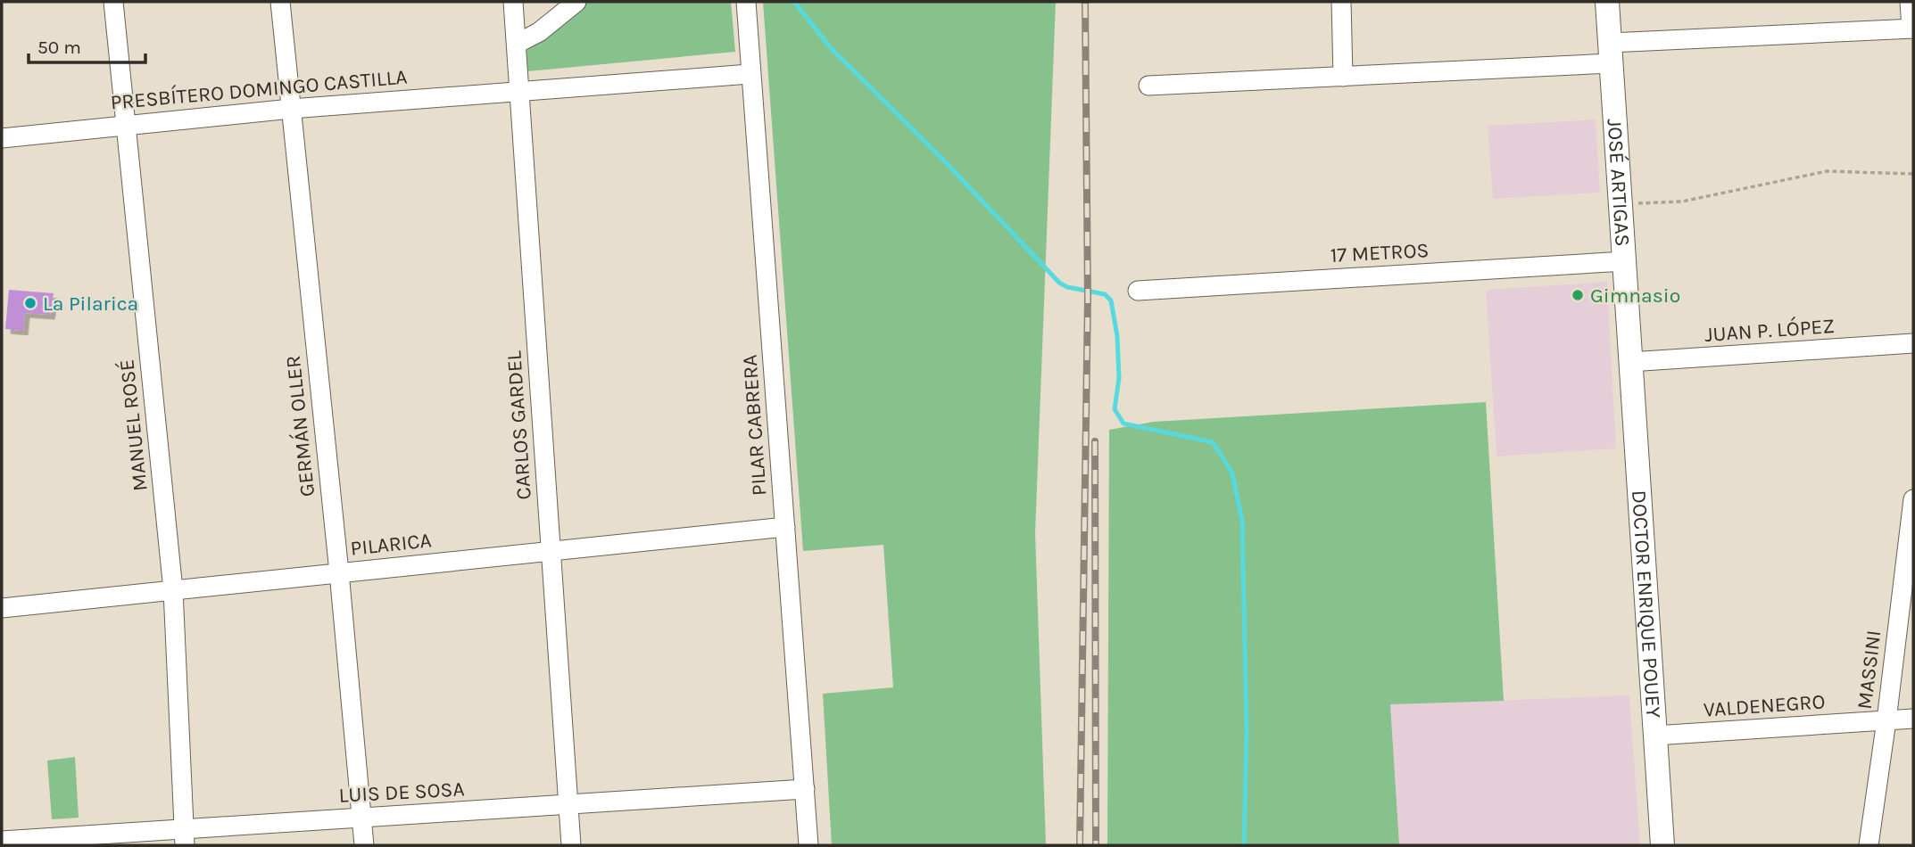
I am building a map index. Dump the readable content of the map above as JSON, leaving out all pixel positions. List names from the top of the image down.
{
  "streets": {
    "street": [
      "PRESBÍTERO DOMINGO CASTILLA",
      "JOSÉ ARTIGAS",
      "17 METROS",
      "JUAN P. LÓPEZ",
      "MANUEL ROSÉ",
      "CARLOS GARDEL",
      "PILAR CABRERA",
      "GERMÁN OLLER",
      "PILARICA",
      "DOCTOR ENRIQUE POUEY",
      "MASSINI",
      "VALDENEGRO",
      "LUIS DE SOSA"
    ]
  },
  "crossings": [
    ["PRESBÍTERO DOMINGO CASTILLA", "MANUEL ROSÉ"],
    ["PRESBÍTERO DOMINGO CASTILLA", "CARLOS GARDEL"],
    ["PRESBÍTERO DOMINGO CASTILLA", "PILAR CABRERA"],
    ["PRESBÍTERO DOMINGO CASTILLA", "GERMÁN OLLER"],
    ["JOSÉ ARTIGAS", "17 METROS"],
    ["JOSÉ ARTIGAS", "JUAN P. LÓPEZ"],
    ["JOSÉ ARTIGAS", "DOCTOR ENRIQUE POUEY"],
    ["JUAN P. LÓPEZ", "DOCTOR ENRIQUE POUEY"],
    ["MANUEL ROSÉ", "PILARICA"],
    ["MANUEL ROSÉ", "LUIS DE SOSA"],
    ["CARLOS GARDEL", "PILARICA"],
    ["CARLOS GARDEL", "LUIS DE SOSA"],
    ["PILAR CABRERA", "PILARICA"],
    ["PILAR CABRERA", "LUIS DE SOSA"],
    ["GERMÁN OLLER", "PILARICA"],
    ["GERMÁN OLLER", "LUIS DE SOSA"],
    ["DOCTOR ENRIQUE POUEY", "VALDENEGRO"],
    ["MASSINI", "VALDENEGRO"]
  ],
  "places": ["Gimnasio", "La Pilarica"],
  "scale_bar": "50 m"
}
